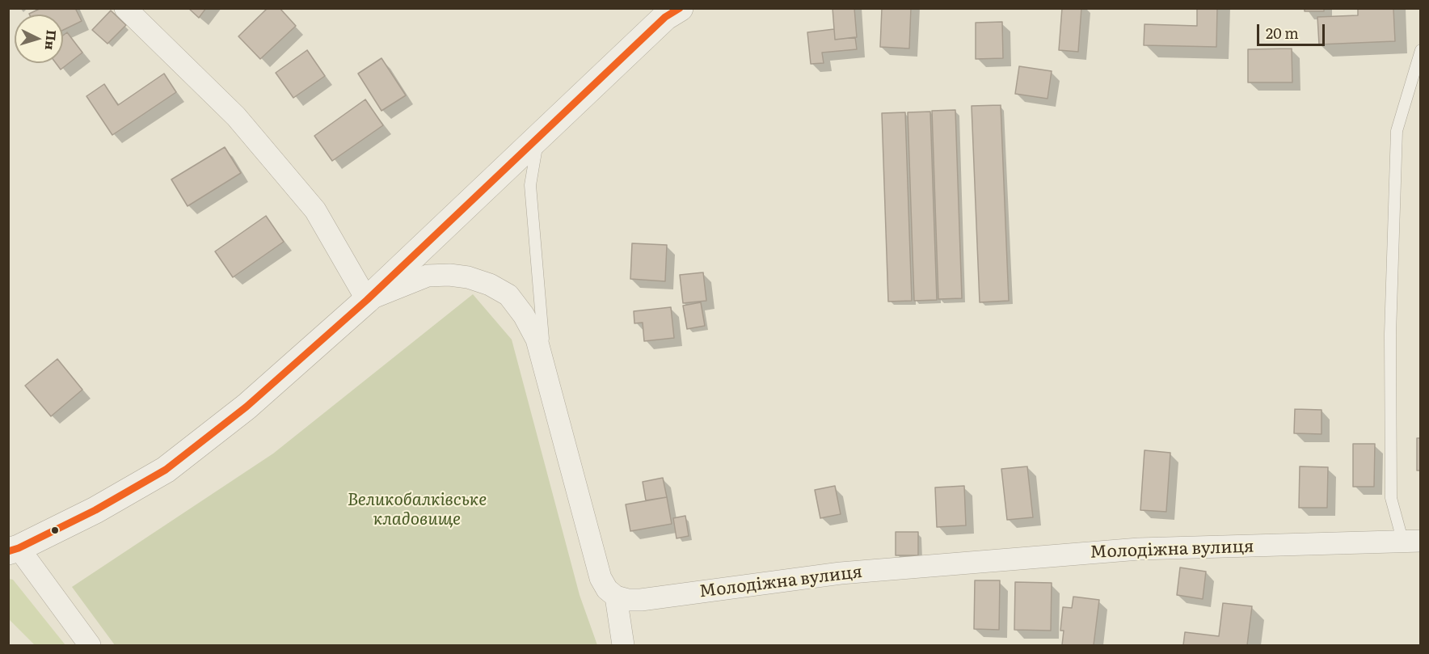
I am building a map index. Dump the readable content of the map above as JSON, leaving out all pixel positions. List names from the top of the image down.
{
  "streets": {
    "street": ["Молодіжна вулиця"]
  },
  "parks": ["Великобалківське кладовище"],
  "scale_bar": "20 m",
  "north": "right"
}
